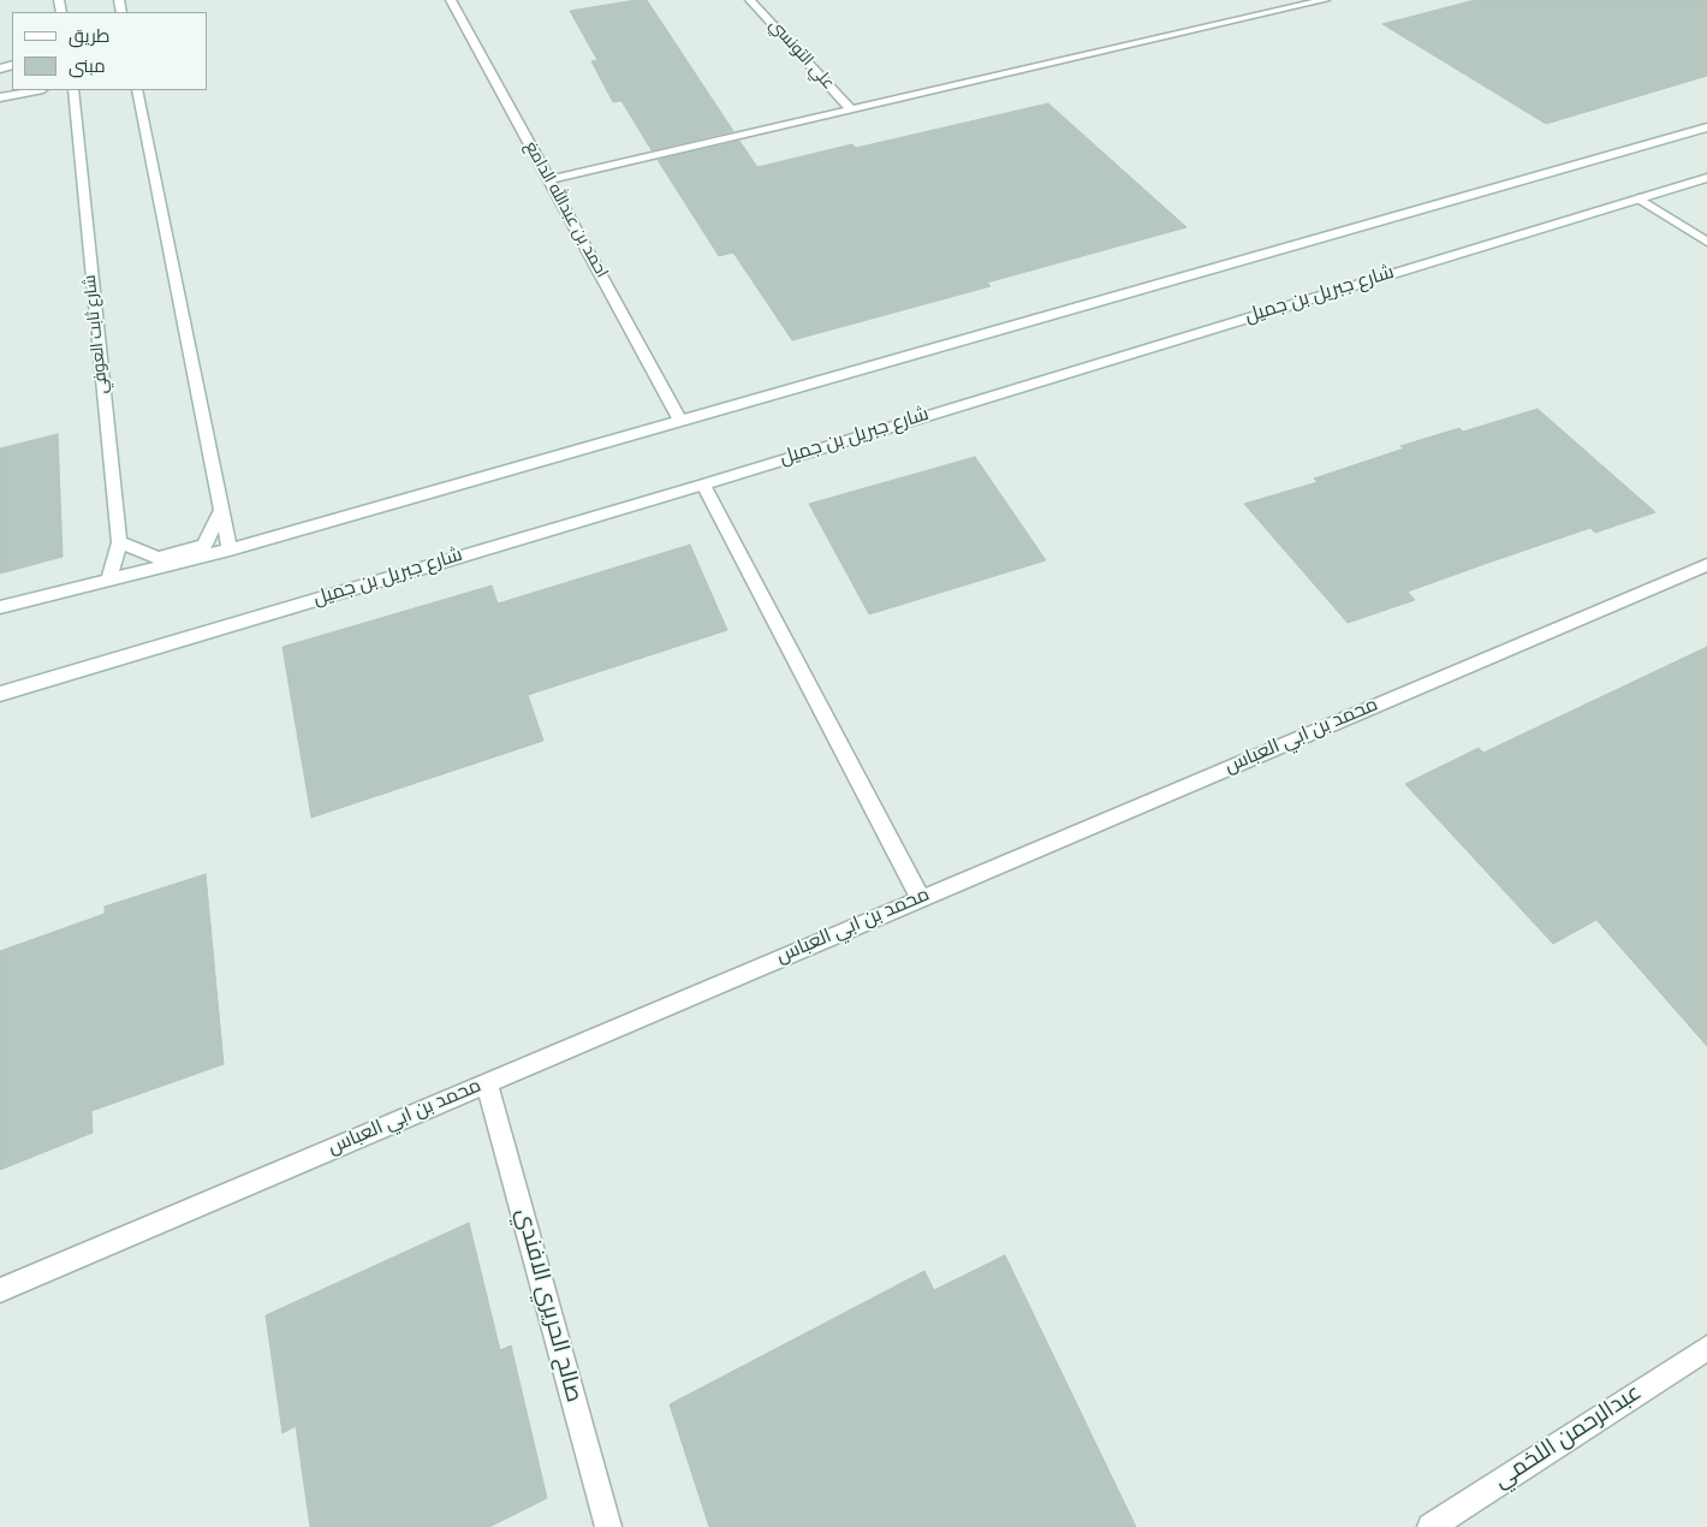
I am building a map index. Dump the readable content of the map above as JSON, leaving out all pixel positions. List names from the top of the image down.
{
  "streets": {
    "street": [
      "علي التونسي",
      "احمد بن عبدالله الدامغ",
      "شارع جبريل بن جميل",
      "شارع ثابت العوفي",
      "محمد بن ابي العباس",
      "صالح الحريري الافندي",
      "عبدالرحمن اللخمي"
    ]
  },
  "crossings": [
    ["محمد بن ابي العباس", "صالح الحريري الافندي"]
  ],
  "legend": ["طريق", "مبنى"]
}
